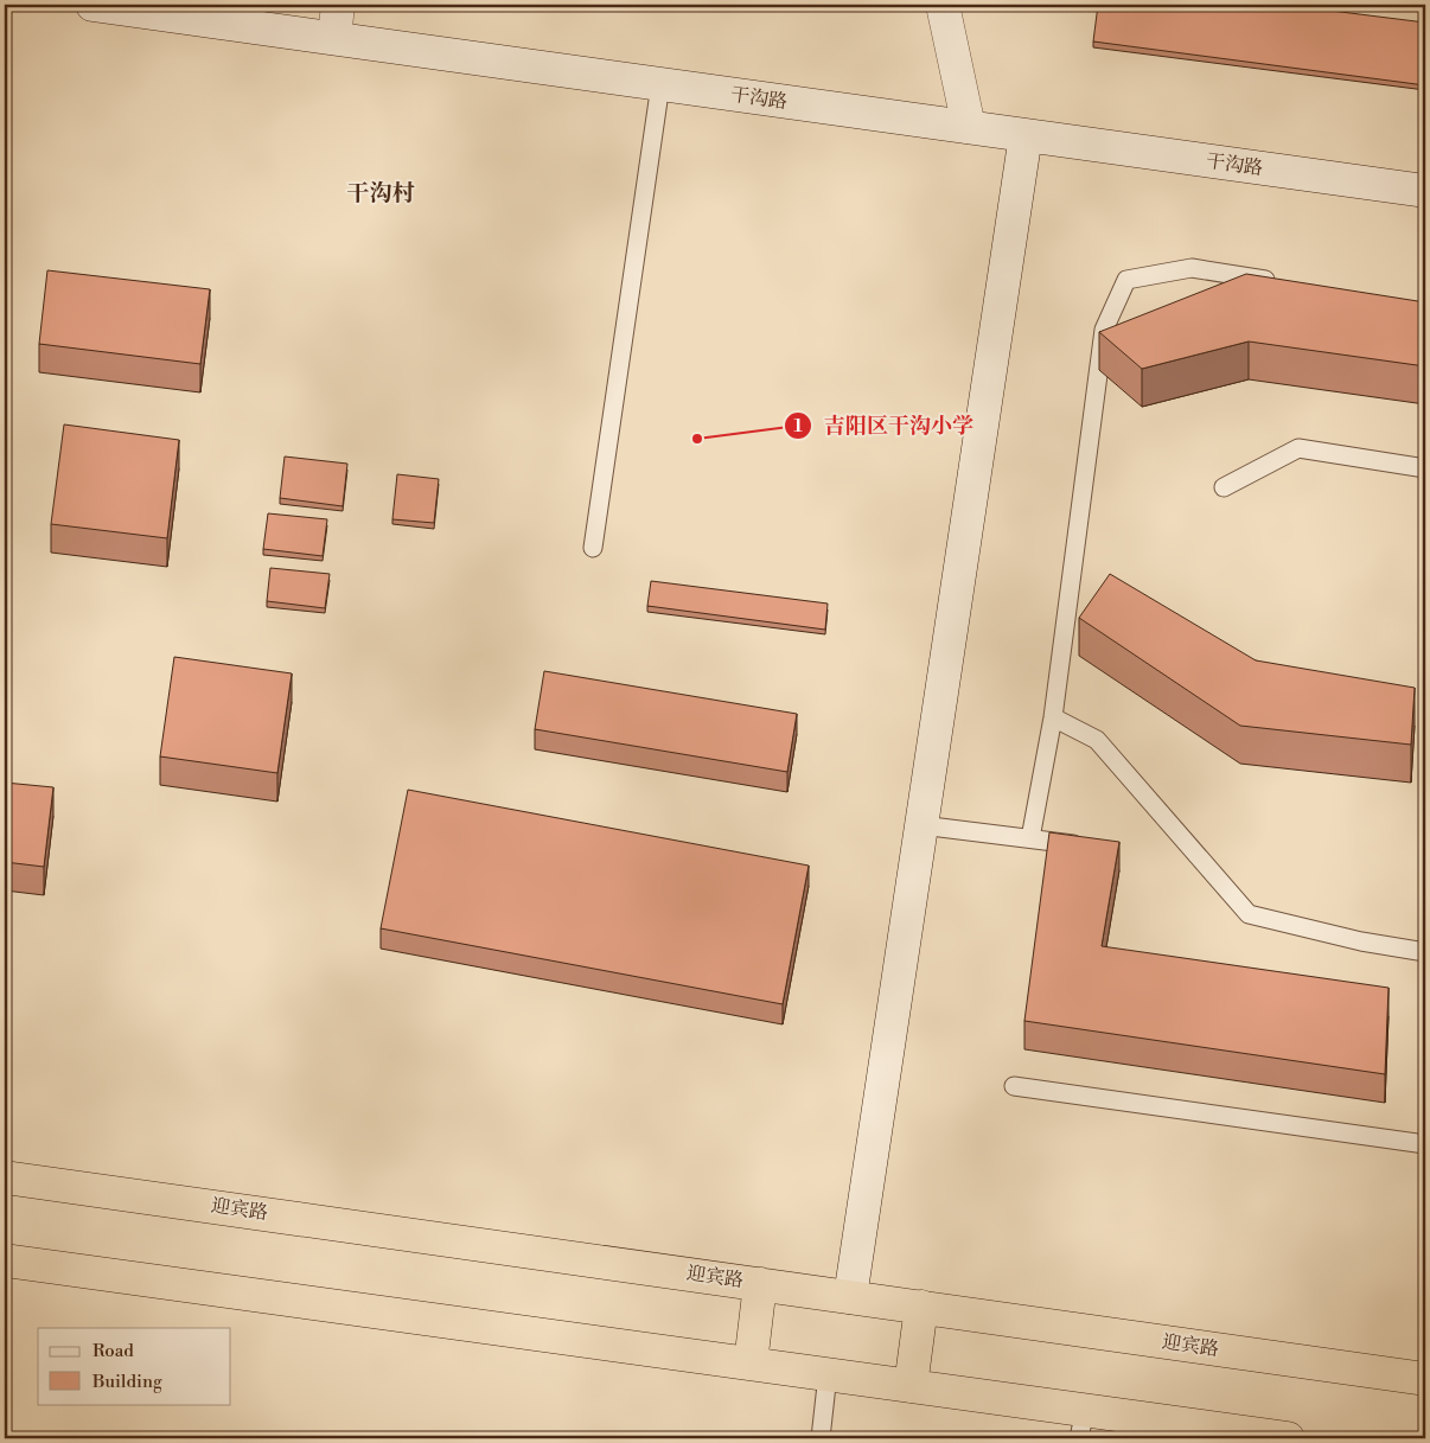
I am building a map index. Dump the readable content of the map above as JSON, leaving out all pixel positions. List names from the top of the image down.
{
  "streets": {
    "highway": ["迎宾路"],
    "street": ["干沟路"]
  },
  "districts": ["干沟村"],
  "places": ["吉阳区干沟小学"],
  "legend": ["Road", "Building"]
}
